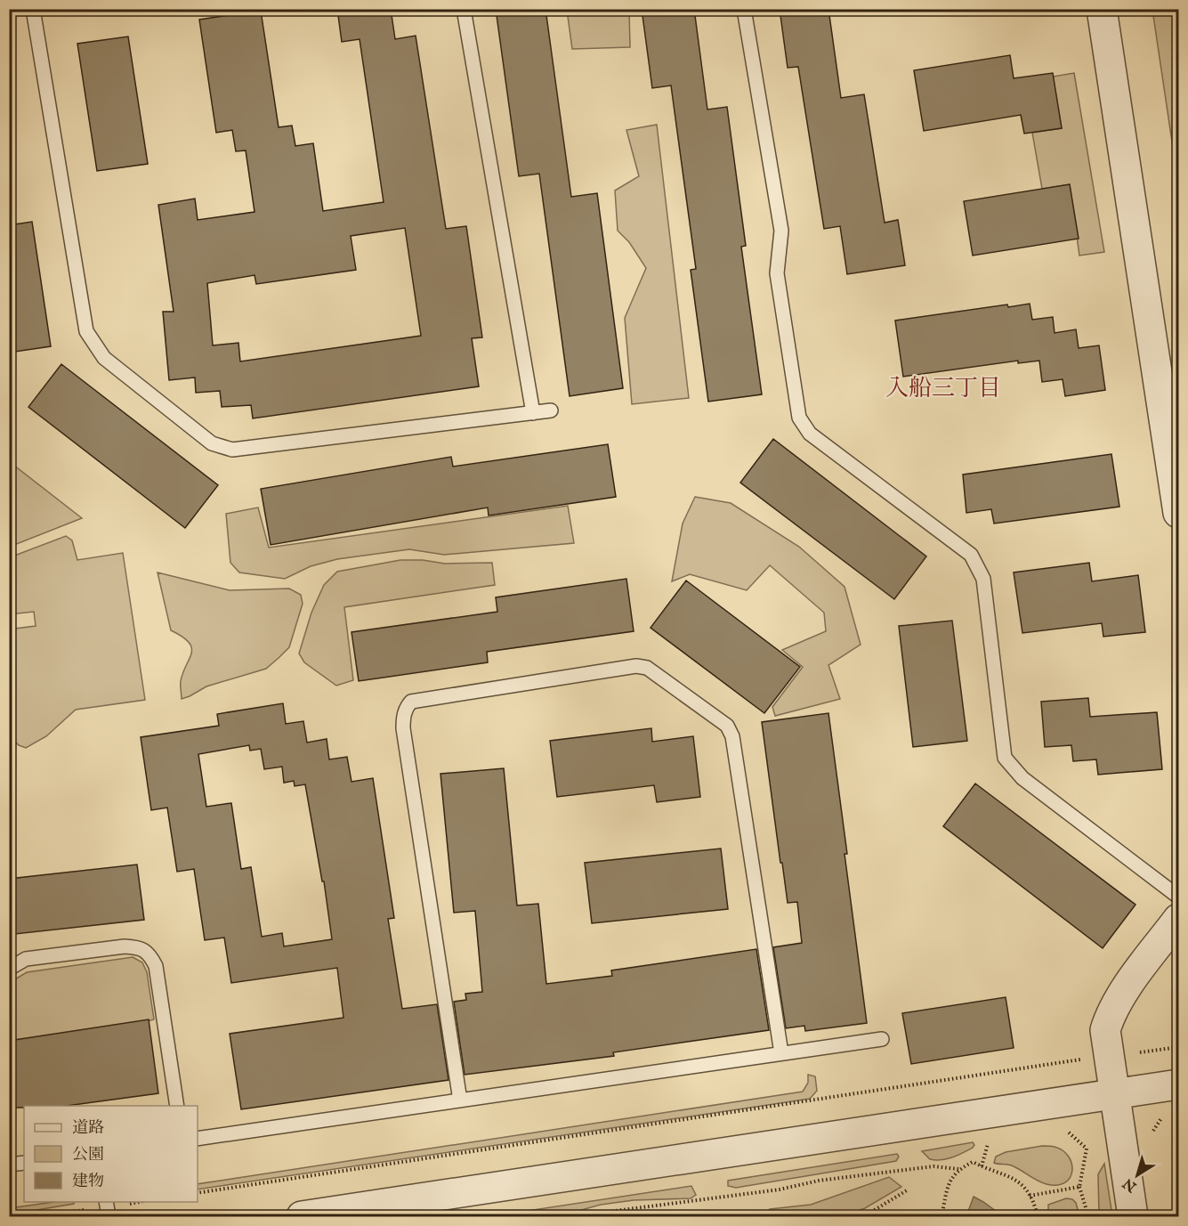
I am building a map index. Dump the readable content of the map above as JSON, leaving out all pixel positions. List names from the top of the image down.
{
  "districts": ["入船三丁目"],
  "legend": ["道路", "公園", "建物"],
  "north": "bottom left"
}
